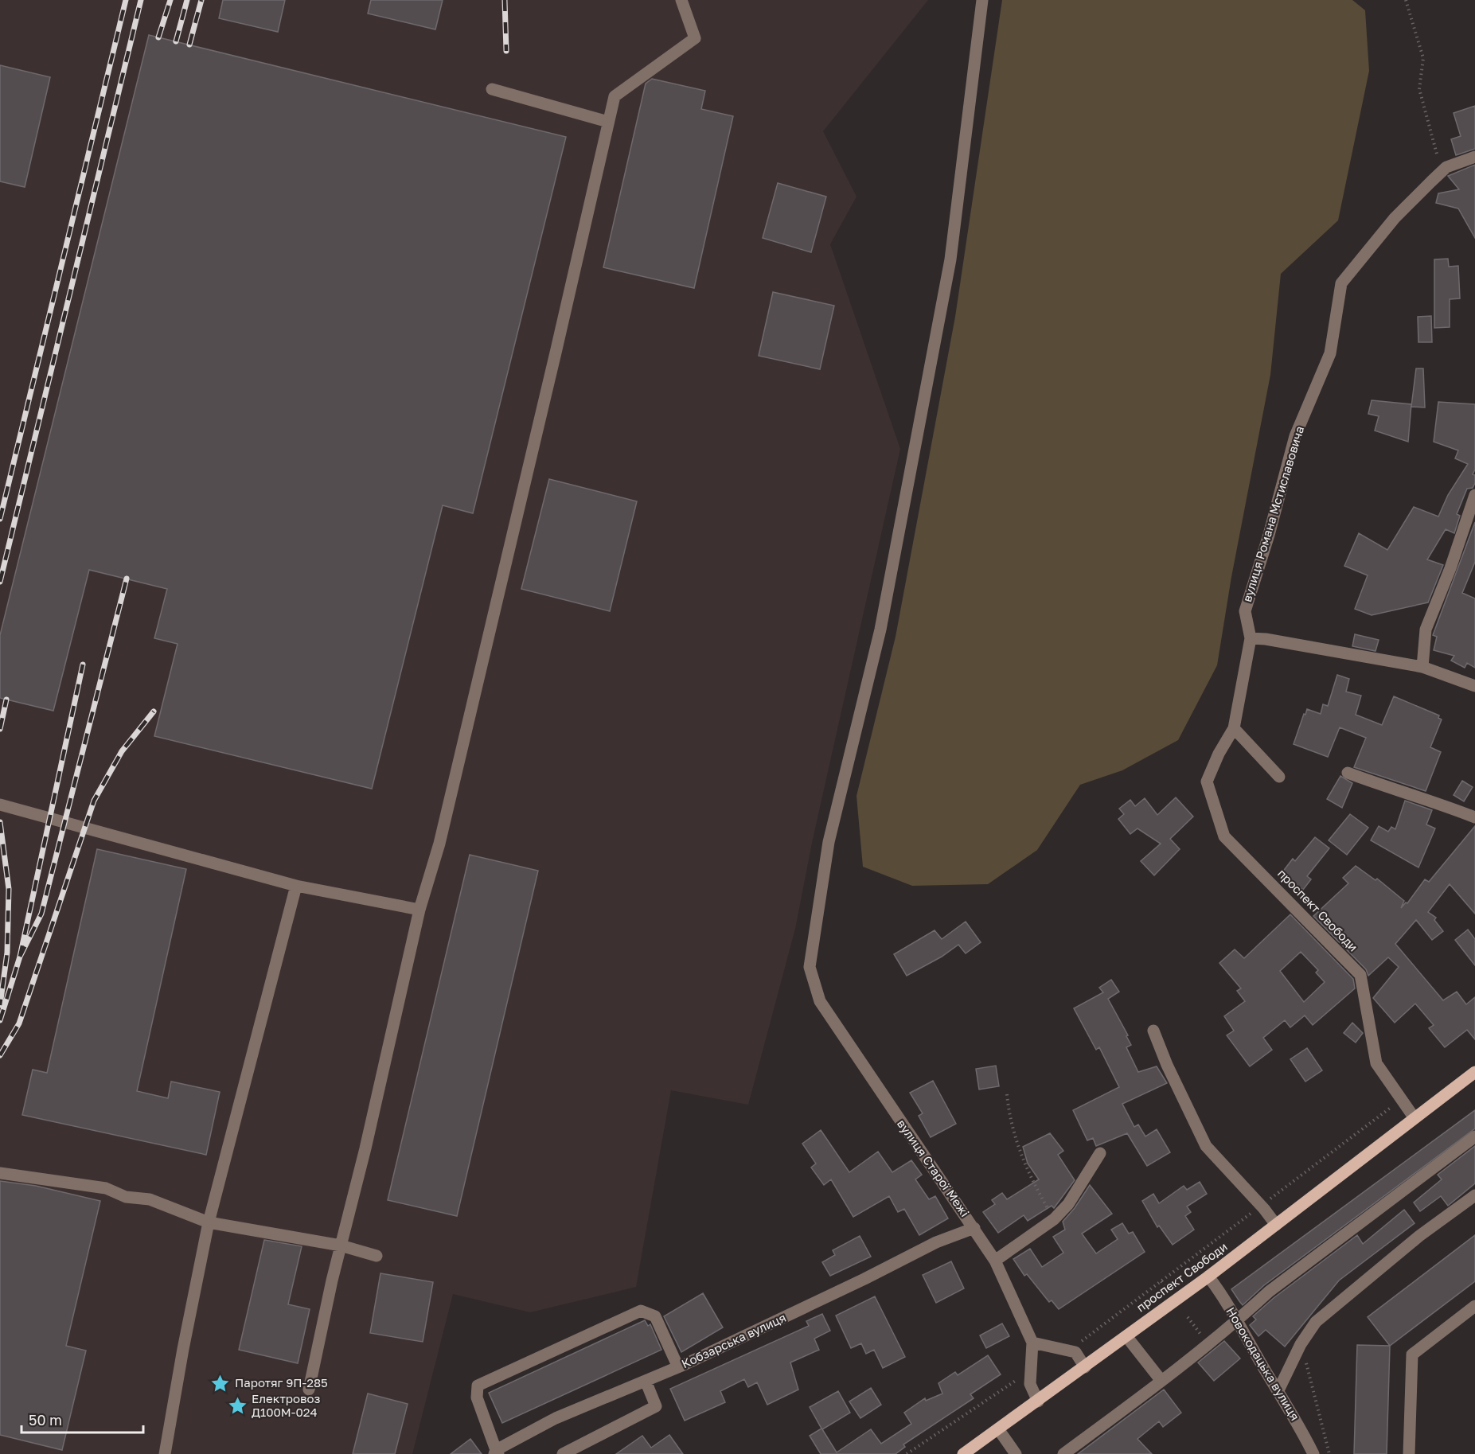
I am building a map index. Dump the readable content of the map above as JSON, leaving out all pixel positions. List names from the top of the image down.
{
  "streets": {
    "main road": ["проспект Свободи"],
    "street": [
      "вулиця Романа Мстиславовича",
      "вулиця Старої Межі",
      "Кобзарська вулиця",
      "Новокодацька вулиця"
    ]
  },
  "crossings": [
    ["вулиця Романа Мстиславовича", "проспект Свободи"],
    ["проспект Свободи", "вулиця Старої Межі"],
    ["проспект Свободи", "Новокодацька вулиця"],
    ["вулиця Старої Межі", "Кобзарська вулиця"]
  ],
  "places": {
    "place": ["Паротяг 9П-285", "Електровоз Д100М-024"]
  },
  "scale_bar": "50 m"
}
